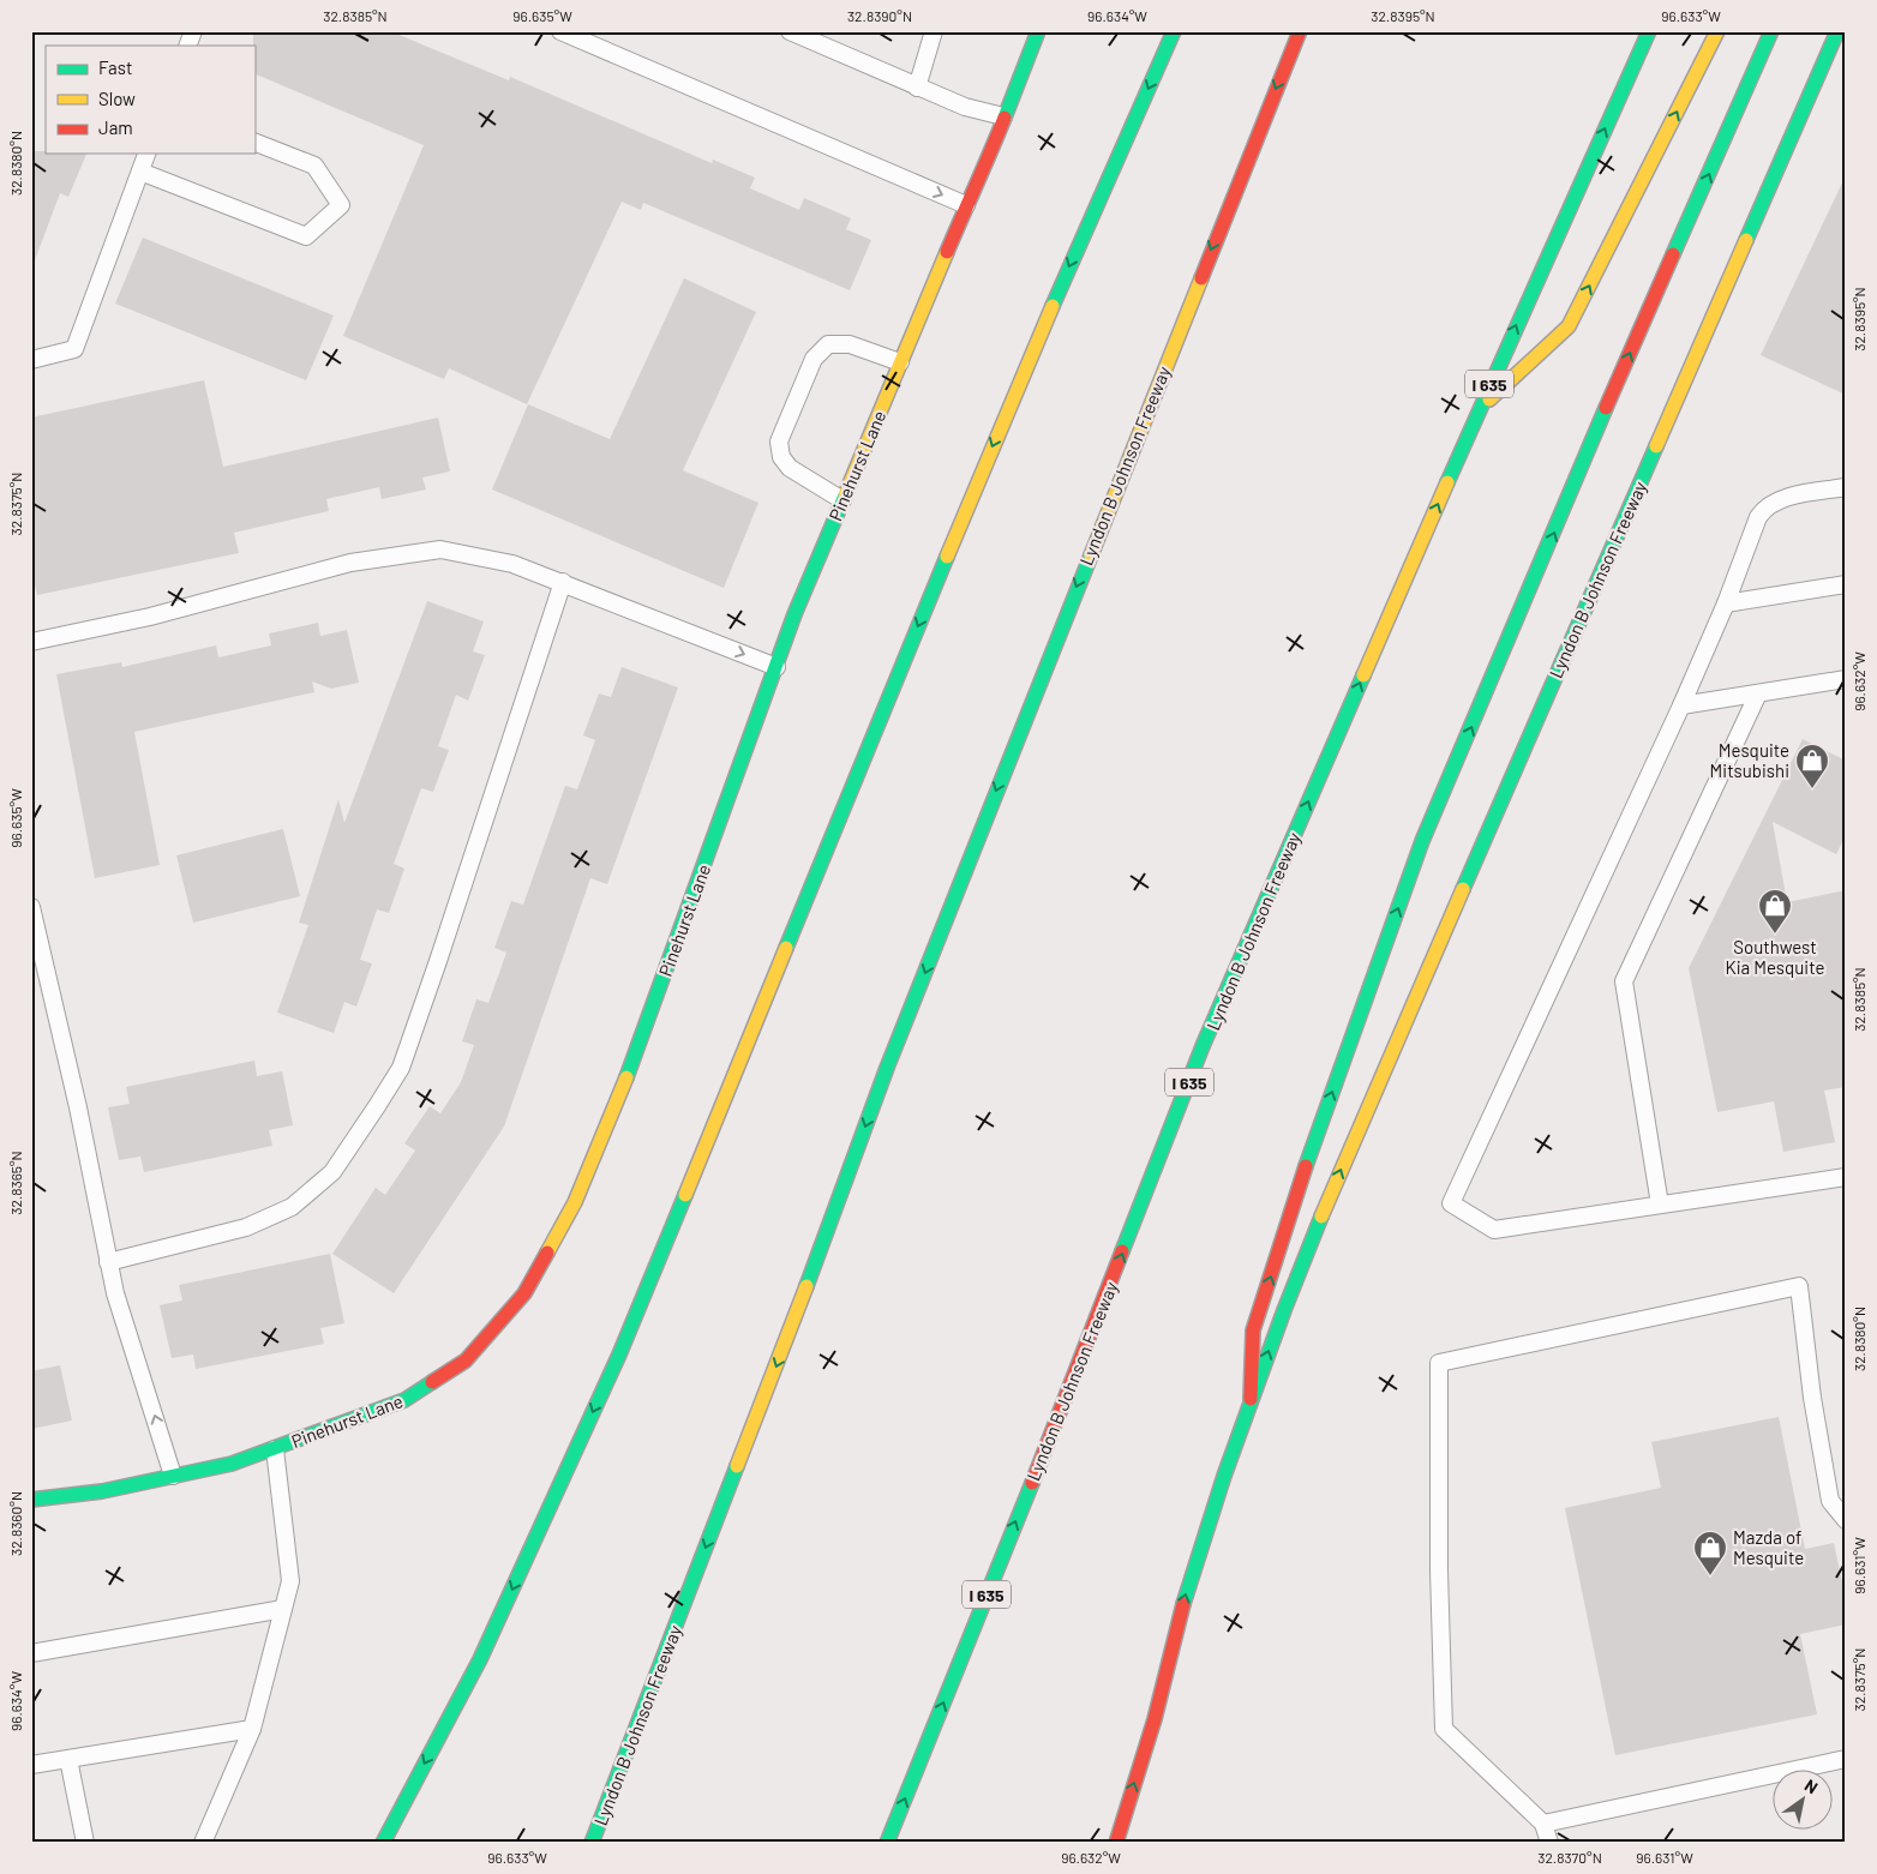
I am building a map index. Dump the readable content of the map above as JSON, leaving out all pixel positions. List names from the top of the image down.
{
  "streets": {
    "main road": ["I 635", "Pinehurst Lane", "Lyndon B Johnson Freeway"]
  },
  "places": {
    "shop": ["Mesquite Mitsubishi", "Southwest Kia Mesquite", "Mazda of Mesquite"]
  },
  "legend": ["Fast", "Slow", "Jam"],
  "north": "top right",
  "coordinates": [
    "32.8385°N",
    "96.635°W",
    "32.8390°N",
    "96.634°W",
    "32.8395°N",
    "96.633°W",
    "32.8380°N",
    "32.8375°N",
    "96.632°W",
    "32.8365°N",
    "32.8360°N",
    "96.631°W",
    "32.8370°N"
  ]
}
